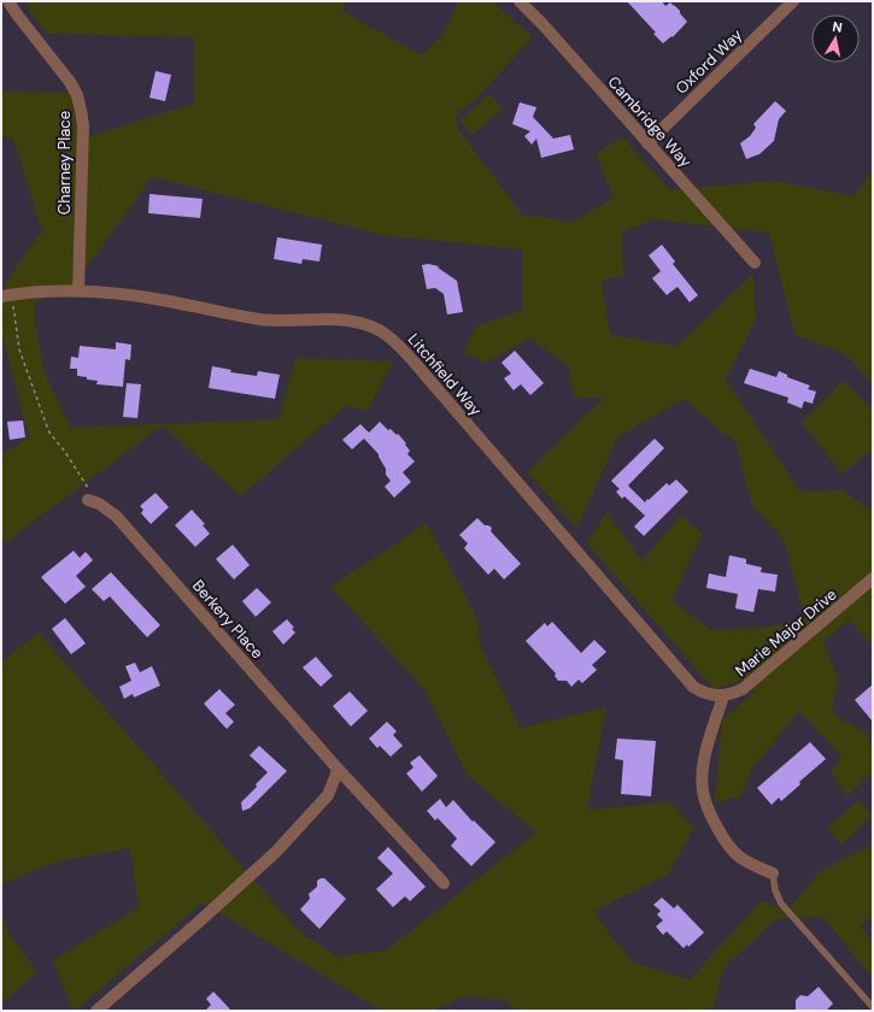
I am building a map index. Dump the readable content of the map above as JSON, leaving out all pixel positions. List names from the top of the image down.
{
  "streets": {
    "street": [
      "Oxford Way",
      "Cambridge Way",
      "Charney Place",
      "Litchfield Way",
      "Berkery Place",
      "Marie Major Drive"
    ]
  },
  "crossings": [
    ["Oxford Way", "Cambridge Way"],
    ["Charney Place", "Litchfield Way"],
    ["Litchfield Way", "Marie Major Drive"]
  ],
  "north": "top"
}
